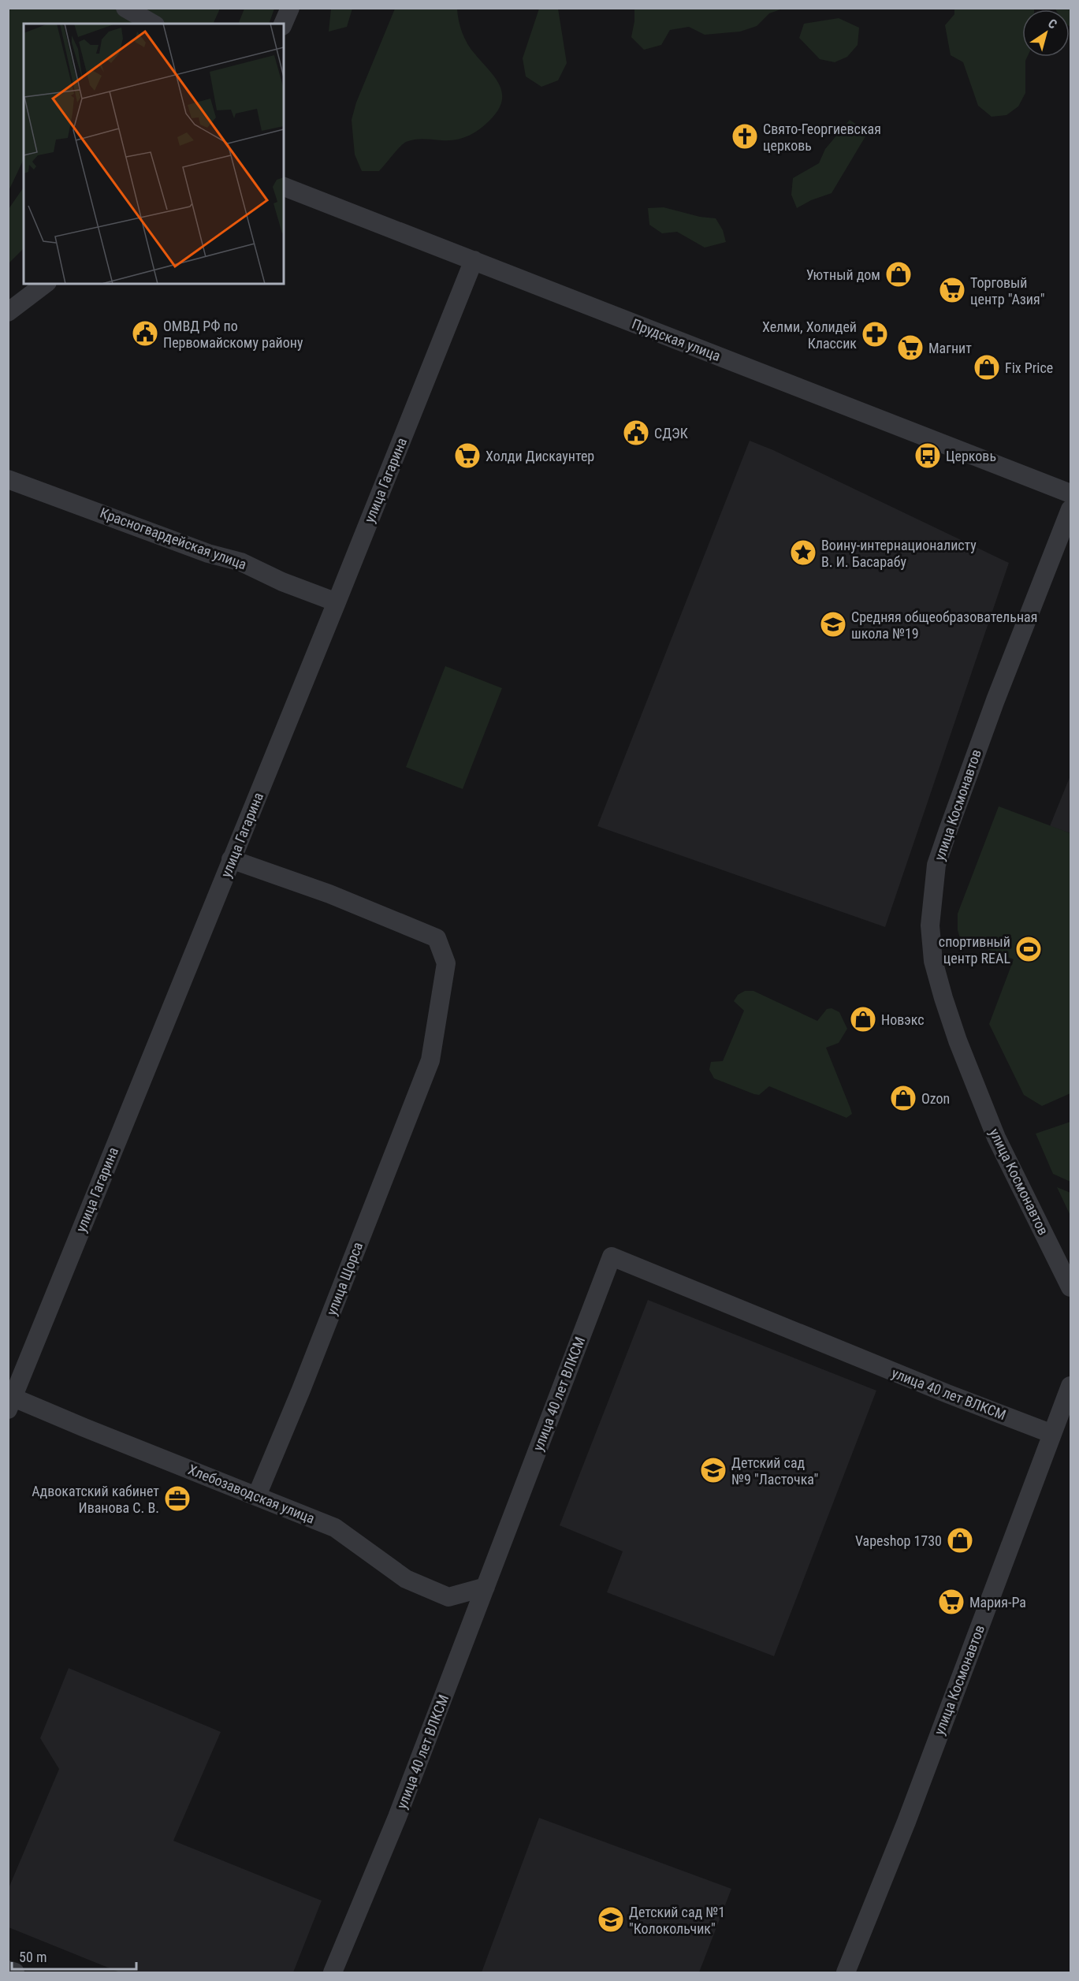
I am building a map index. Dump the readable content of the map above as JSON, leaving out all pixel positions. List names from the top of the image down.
{
  "streets": {
    "street": [
      "Прудская улица",
      "улица Гагарина",
      "Красногвардейская улица",
      "улица Космонавтов",
      "улица Щорса",
      "улица 40 лет ВЛКСМ",
      "Хлебозаводская улица"
    ]
  },
  "crossings": [
    ["Прудская улица", "улица Гагарина"],
    ["улица Гагарина", "Красногвардейская улица"],
    ["улица Гагарина", "улица Щорса"],
    ["улица Гагарина", "Хлебозаводская улица"],
    ["улица Космонавтов", "улица 40 лет ВЛКСМ"],
    ["улица Щорса", "Хлебозаводская улица"],
    ["улица 40 лет ВЛКСМ", "Хлебозаводская улица"]
  ],
  "places": {
    "church": ["Свято-Георгиевская церковь"],
    "shop": [
      "Уютный дом",
      "Fix Price",
      "Новэкс",
      "Ozon",
      "Vapeshop 1730"
    ],
    "supermarket": [
      "Торговый центр \"Азия\"",
      "Магнит",
      "Холди Дискаунтер",
      "Мария-Ра"
    ],
    "public building": ["ОМВД РФ по Первомайскому району", "СДЭК"],
    "pharmacy": ["Хелми, Холидей Классик"],
    "bus stop": ["Церковь"],
    "place": ["Воину-интернационалисту В. И. Басарабу"],
    "school or university": ["Средняя общеобразовательная школа №19", "Детский сад №9 \"Ласточка\"", "Детский сад №1 \"Колокольчик\""],
    "sports": ["спортивный центр REAL"],
    "office": ["Адвокатский кабинет Иванова С. В."]
  },
  "scale_bar": "50 m",
  "north": "top right"
}
